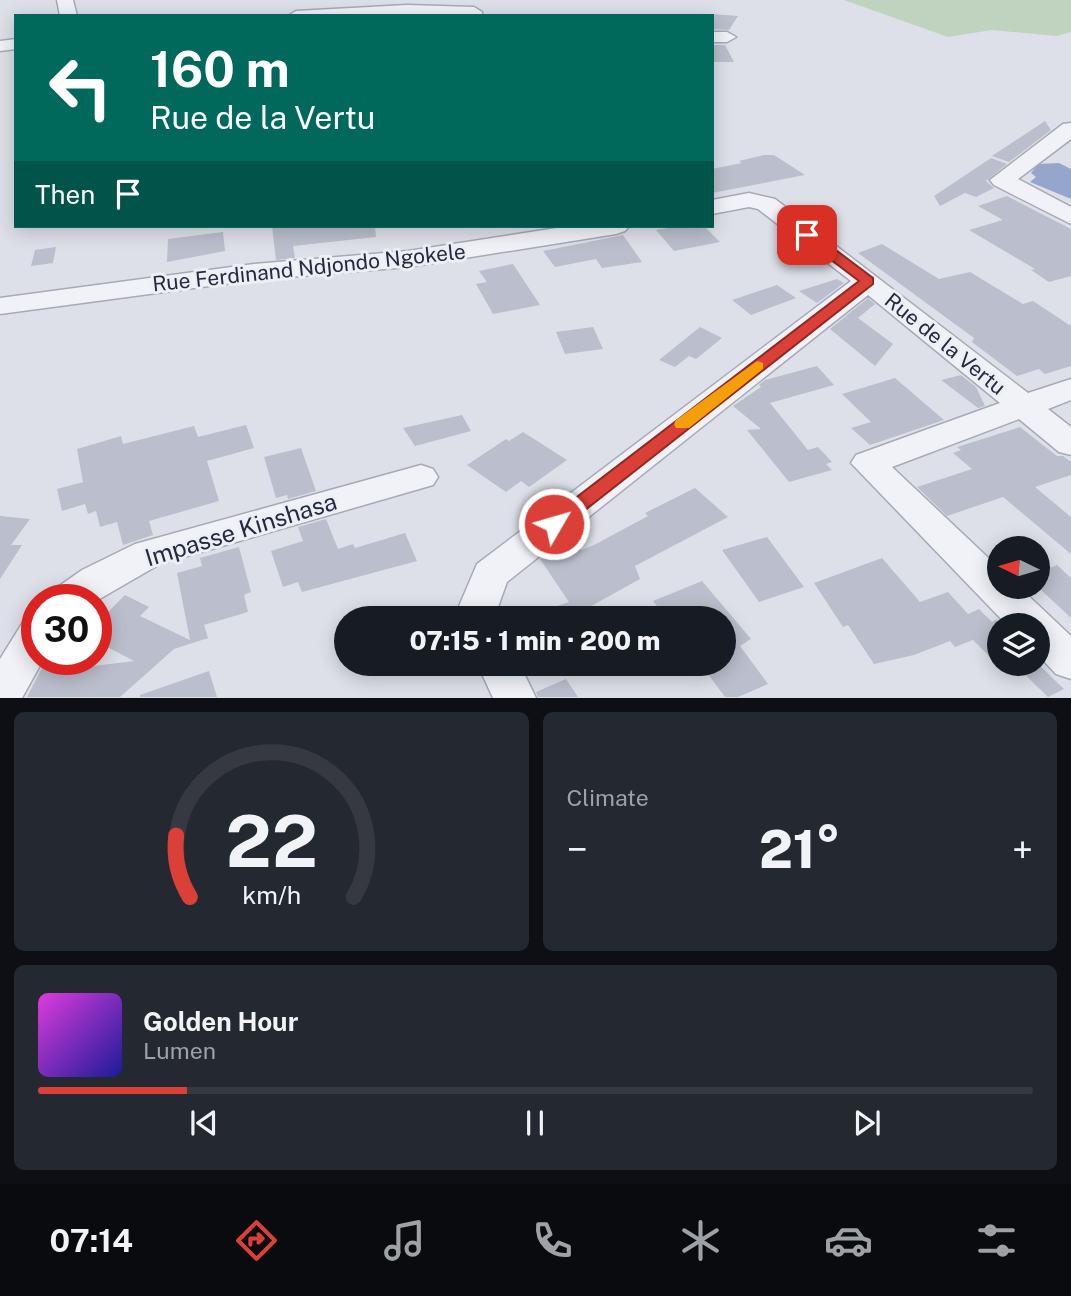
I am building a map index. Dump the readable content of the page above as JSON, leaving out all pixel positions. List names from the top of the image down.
{
  "streets": {
    "street": ["Rue Ferdinand Ndjondo Ngokele", "Rue de la Vertu", "Impasse Kinshasa"]
  },
  "north": "left",
  "page": {
    "turn": ["160 m", "Rue de la Vertu"],
    "then": "Then",
    "limit": "30",
    "trip": "07:15 · 1 min · 200 m",
    "tile": "Climate",
    "heat": ["−", "21°", "+"],
    "song": ["Golden Hour", "Lumen"],
    "tabs": "07:14",
    "gauge": ["22", "km/h"]
  }
}
